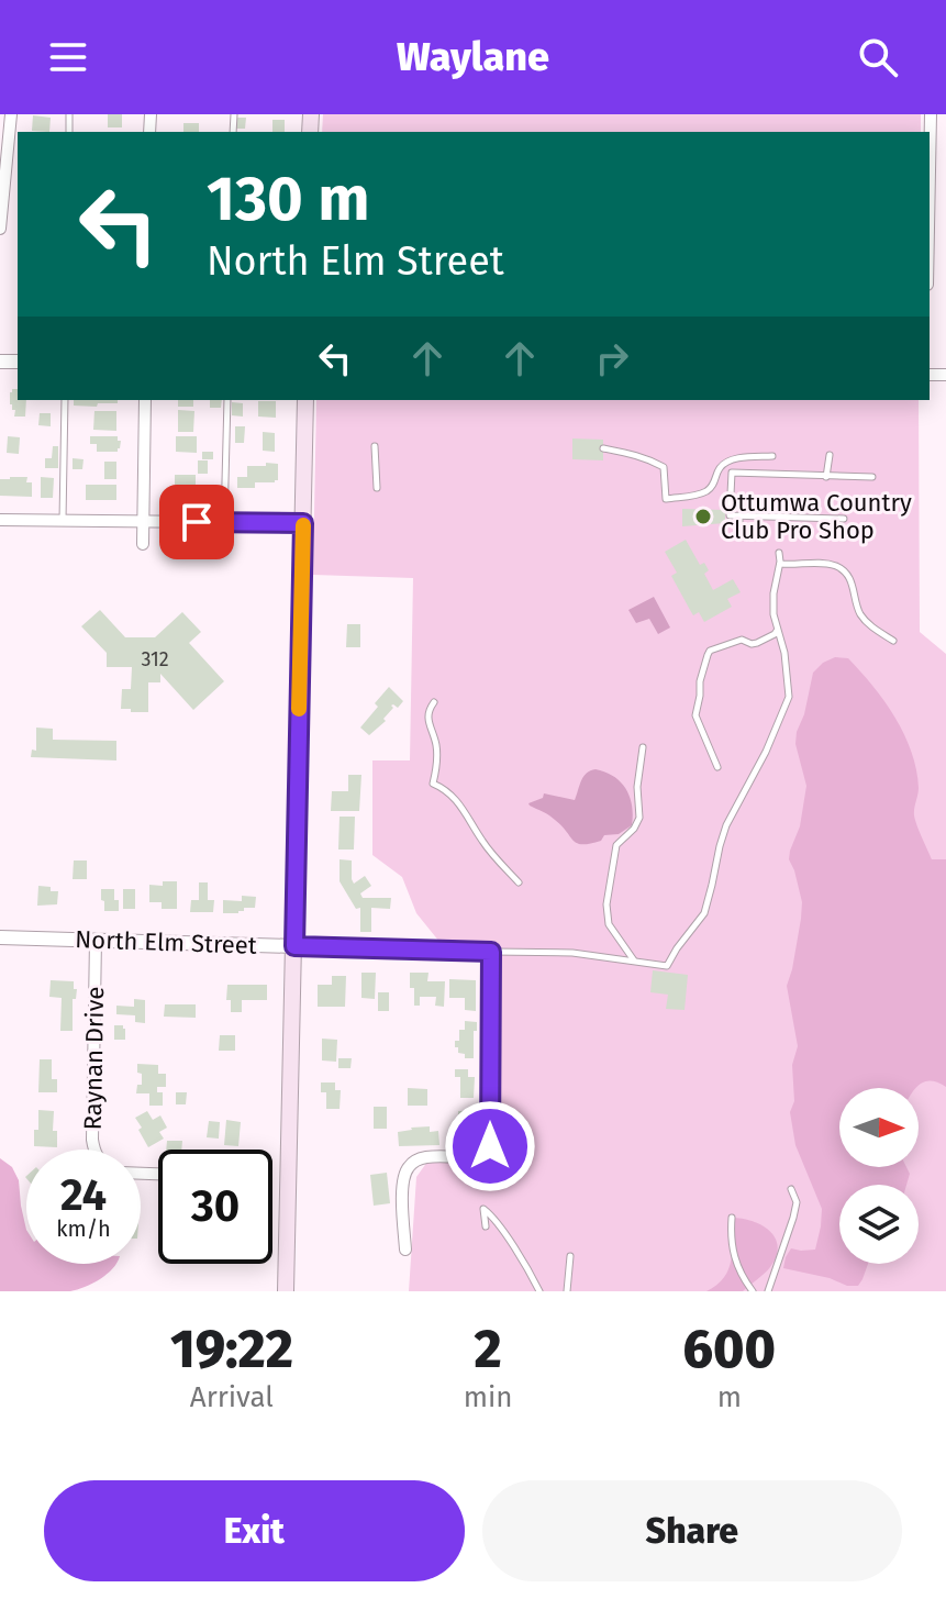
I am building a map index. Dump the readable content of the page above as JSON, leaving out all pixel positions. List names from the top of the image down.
{
  "streets": {
    "street": ["North Elm Street", "Raynan Drive"]
  },
  "crossings": [
    ["North Elm Street", "Raynan Drive"]
  ],
  "places": ["Ottumwa Country Club Pro Shop"],
  "house_numbers": ["312"],
  "north": "right",
  "page": {
    "header": "Waylane",
    "turn": ["130 m", "North Elm Street"],
    "speed": "24 km/h",
    "limit": "30",
    "eta": [
      "19:22",
      "Arrival",
      "2",
      "min",
      "600",
      "m"
    ],
    "buttons": ["Exit", "Share"]
  }
}
